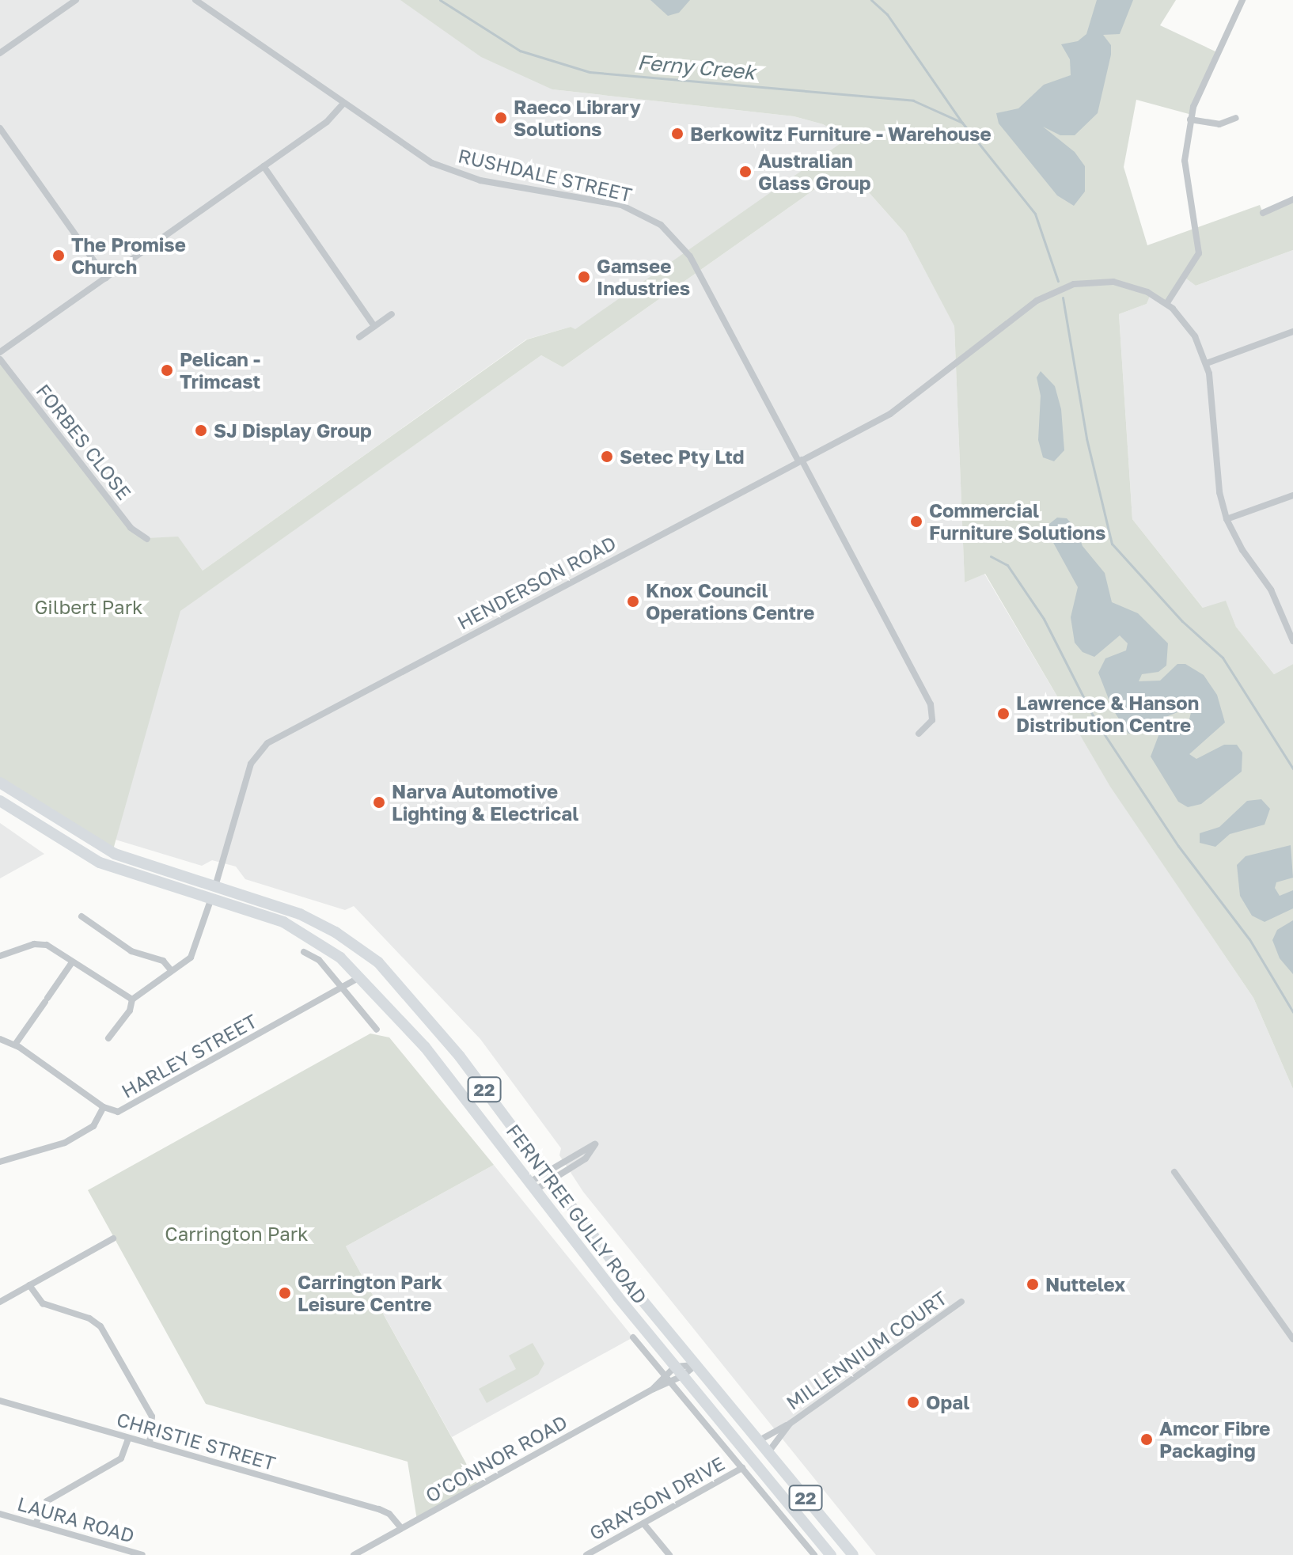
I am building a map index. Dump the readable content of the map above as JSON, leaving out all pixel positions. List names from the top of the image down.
{
  "streets": {
    "main road": ["22", "FERNTREE GULLY ROAD"],
    "street": [
      "RUSHDALE STREET",
      "FORBES CLOSE",
      "HENDERSON ROAD",
      "HARLEY STREET",
      "MILLENNIUM COURT",
      "CHRISTIE STREET",
      "O'CONNOR ROAD",
      "GRAYSON DRIVE",
      "LAURA ROAD"
    ]
  },
  "crossings": [
    ["RUSHDALE STREET", "HENDERSON ROAD"],
    ["HENDERSON ROAD", "FERNTREE GULLY ROAD"],
    ["HARLEY STREET", "FERNTREE GULLY ROAD"],
    ["FERNTREE GULLY ROAD", "MILLENNIUM COURT"],
    ["FERNTREE GULLY ROAD", "O'CONNOR ROAD"],
    ["CHRISTIE STREET", "O'CONNOR ROAD"]
  ],
  "water": ["Ferny Creek"],
  "parks": ["Gilbert Park", "Carrington Park"],
  "places": [
    "Raeco Library Solutions",
    "Berkowitz Furniture - Warehouse",
    "Australian Glass Group",
    "The Promise Church",
    "Gamsee Industries",
    "Pelican - Trimcast",
    "SJ Display Group",
    "Setec Pty Ltd",
    "Commercial Furniture Solutions",
    "Knox Council Operations Centre",
    "Lawrence & Hanson Distribution Centre",
    "Narva Automotive Lighting & Electrical",
    "Nuttelex",
    "Carrington Park Leisure Centre",
    "Opal",
    "Amcor Fibre Packaging"
  ]
}
